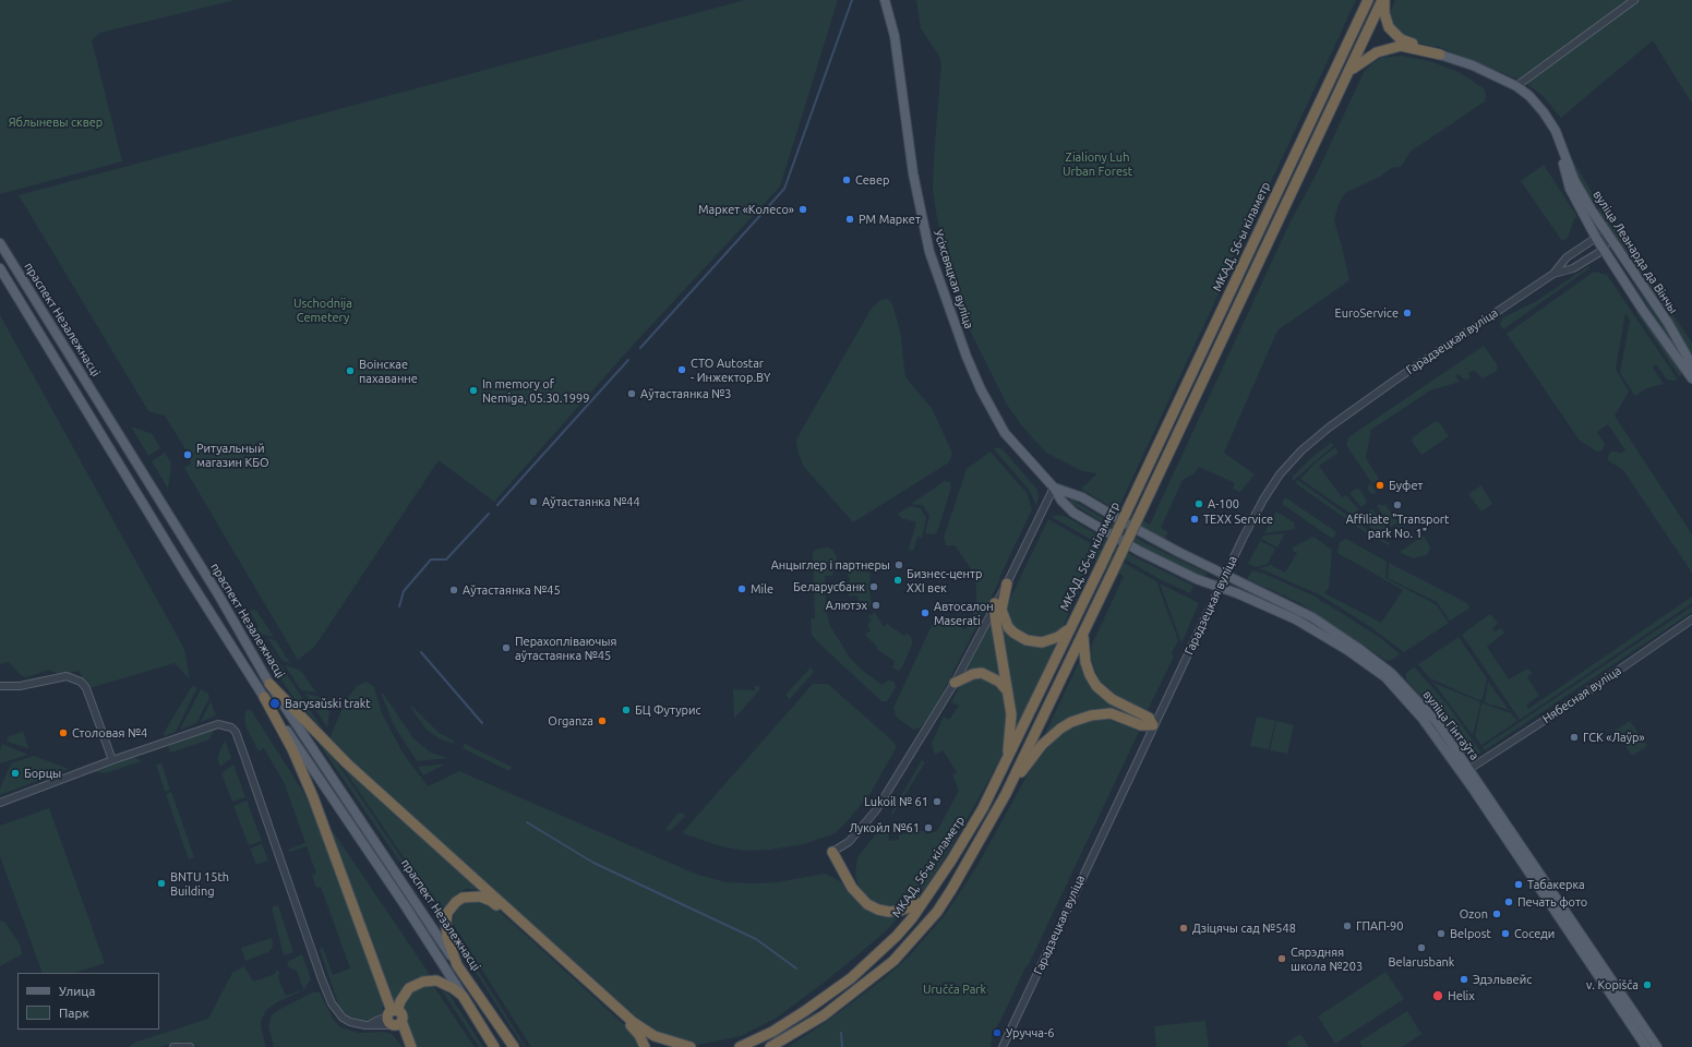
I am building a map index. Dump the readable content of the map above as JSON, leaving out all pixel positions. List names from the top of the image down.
{
  "streets": {
    "highway": ["МКАД, 56-ы кіламетр", "праспект Незалежнасці"],
    "main road": ["вуліца Леанарда да Вінчы", "Усіхсвяцкая вуліца", "вуліца Гінтаўта"],
    "street": ["Гарадзецкая вуліца", "Нябесная вуліца"]
  },
  "crossings": [
    ["вуліца Леанарда да Вінчы", "Гарадзецкая вуліца"],
    ["Усіхсвяцкая вуліца", "вуліца Гінтаўта"],
    ["Гарадзецкая вуліца", "вуліца Гінтаўта"],
    ["Нябесная вуліца", "вуліца Гінтаўта"]
  ],
  "parks": [
    "Яблыневы сквер",
    "Zialiony Luh Urban Forest",
    "Uschodnija Cemetery",
    "Uručča Park"
  ],
  "places": [
    "Север",
    "Маркет «Колесо»",
    "РМ Маркет",
    "EuroService",
    "СТО Autostar - Инжектор.BY",
    "Воінскае пахаванне",
    "In memory of Nemiga, 05.30.1999",
    "Аўтастаянка №3",
    "Ритуальный магазин КБО",
    "Буфет",
    "Аўтастаянка №44",
    "A-100",
    "Affiliate \"Transport park No. 1\"",
    "TEXX Service",
    "Анцыглер і партнеры",
    "Бизнес-центр XXI век",
    "Беларусбанк",
    "Mile",
    "Аўтастаянка №45",
    "Алютэх",
    "Автосалон Maserati",
    "Перахопліваючыя аўтастаянка №45",
    "Barysaŭski trakt",
    "БЦ Футурис",
    "Organza",
    "Столовая №4",
    "ГСК «Лаўр»",
    "Борцы",
    "Lukoil № 61",
    "Лукойл №61",
    "BNTU 15th Building",
    "Табакерка",
    "Печать фото",
    "Ozon",
    "ГПАП-90",
    "Дзіцячы сад №548",
    "Belpost",
    "Соседи",
    "Belarusbank",
    "Сярэдняя школа №203",
    "Эдэльвейс",
    "v. Kopišča",
    "Helix",
    "Уручча-6"
  ],
  "legend": ["Улица", "Парк"]
}
